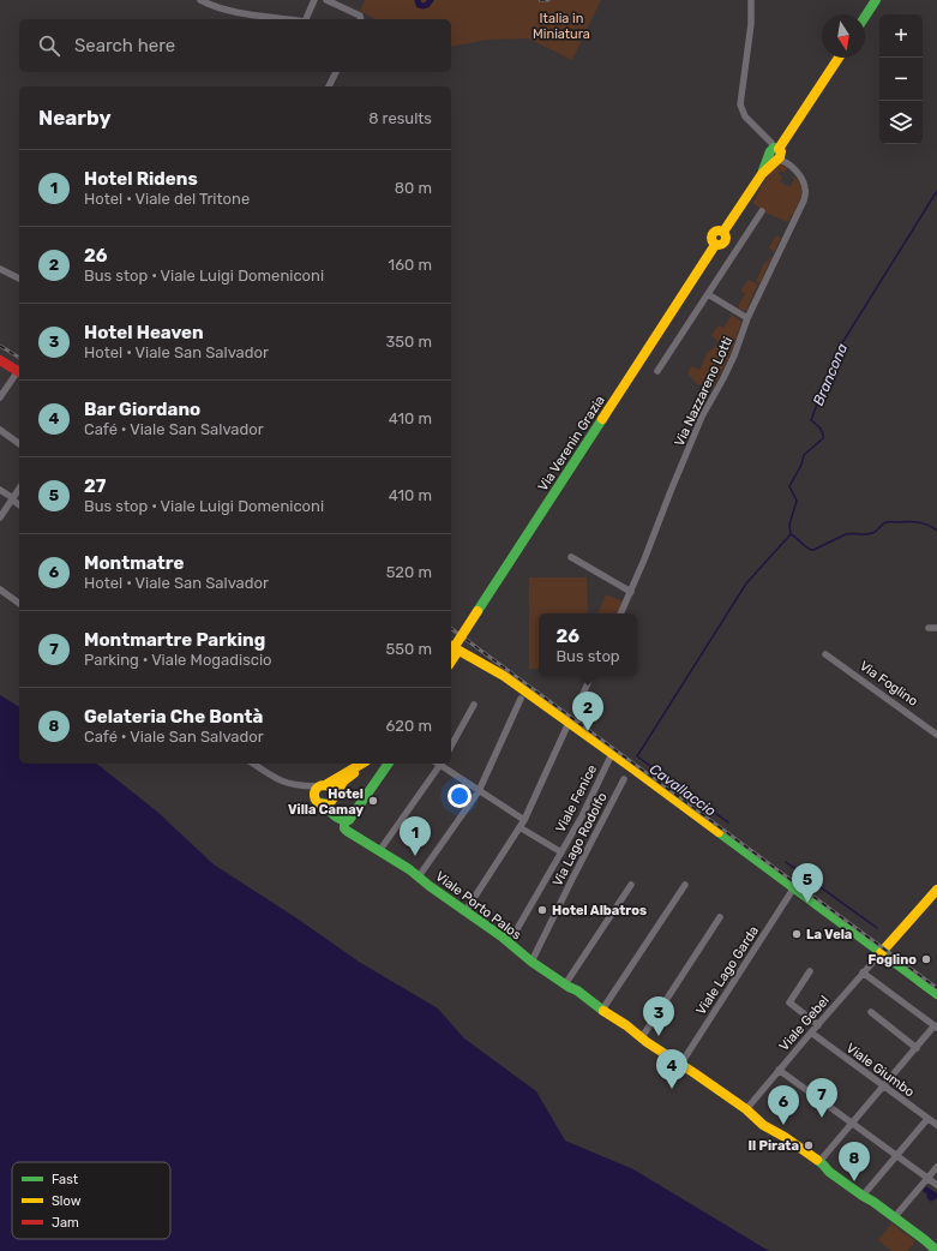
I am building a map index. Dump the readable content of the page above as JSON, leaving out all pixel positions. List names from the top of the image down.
{
  "streets": {
    "street": [
      "Via Nazzareno Lotti",
      "Via Verenin Grazia",
      "Via Foglino",
      "Viale Fenice",
      "Via Lago Rodolfo",
      "Viale Porto Palos",
      "Viale Lago Garda",
      "Viale Gebel",
      "Viale Giumbo"
    ]
  },
  "crossings": [
    ["Via Nazzareno Lotti", "Via Verenin Grazia"],
    ["Via Lago Rodolfo", "Viale Porto Palos"],
    ["Viale Porto Palos", "Viale Lago Garda"],
    ["Viale Porto Palos", "Viale Gebel"],
    ["Viale Gebel", "Viale Giumbo"]
  ],
  "water": ["Brancona", "Cavallaccio"],
  "parks": ["Italia in Miniatura"],
  "places": [
    "Hotel Villa Camay",
    "Hotel Albatros",
    "La Vela",
    "Foglino",
    "Il Pirata"
  ],
  "legend": ["Fast", "Slow", "Jam"],
  "north": "bottom",
  "page": {
    "map_buttons": ["+", "−"],
    "search": "Search here",
    "heading": ["Nearby", "8 results"],
    "list": [
      {
        "mark": "1",
        "name": "Hotel Ridens",
        "note": "Hotel · Viale del Tritone",
        "value": "80 m"
      },
      {
        "mark": "2",
        "name": "26",
        "note": "Bus stop · Viale Luigi Domeniconi",
        "value": "160 m"
      },
      {
        "mark": "3",
        "name": "Hotel Heaven",
        "note": "Hotel · Viale San Salvador",
        "value": "350 m"
      },
      {
        "mark": "4",
        "name": "Bar Giordano",
        "note": "Café · Viale San Salvador",
        "value": "410 m"
      },
      {
        "mark": "5",
        "name": "27",
        "note": "Bus stop · Viale Luigi Domeniconi",
        "value": "410 m"
      },
      {
        "mark": "6",
        "name": "Montmatre",
        "note": "Hotel · Viale San Salvador",
        "value": "520 m"
      },
      {
        "mark": "7",
        "name": "Montmartre Parking",
        "note": "Parking · Viale Mogadiscio",
        "value": "550 m"
      },
      {
        "mark": "8",
        "name": "Gelateria Che Bontà",
        "note": "Café · Viale San Salvador",
        "value": "620 m"
      }
    ],
    "popup": ["26", "Bus stop"],
    "pins": [
      "2",
      "1",
      "5",
      "3",
      "4",
      "7",
      "6",
      "8"
    ]
  }
}
